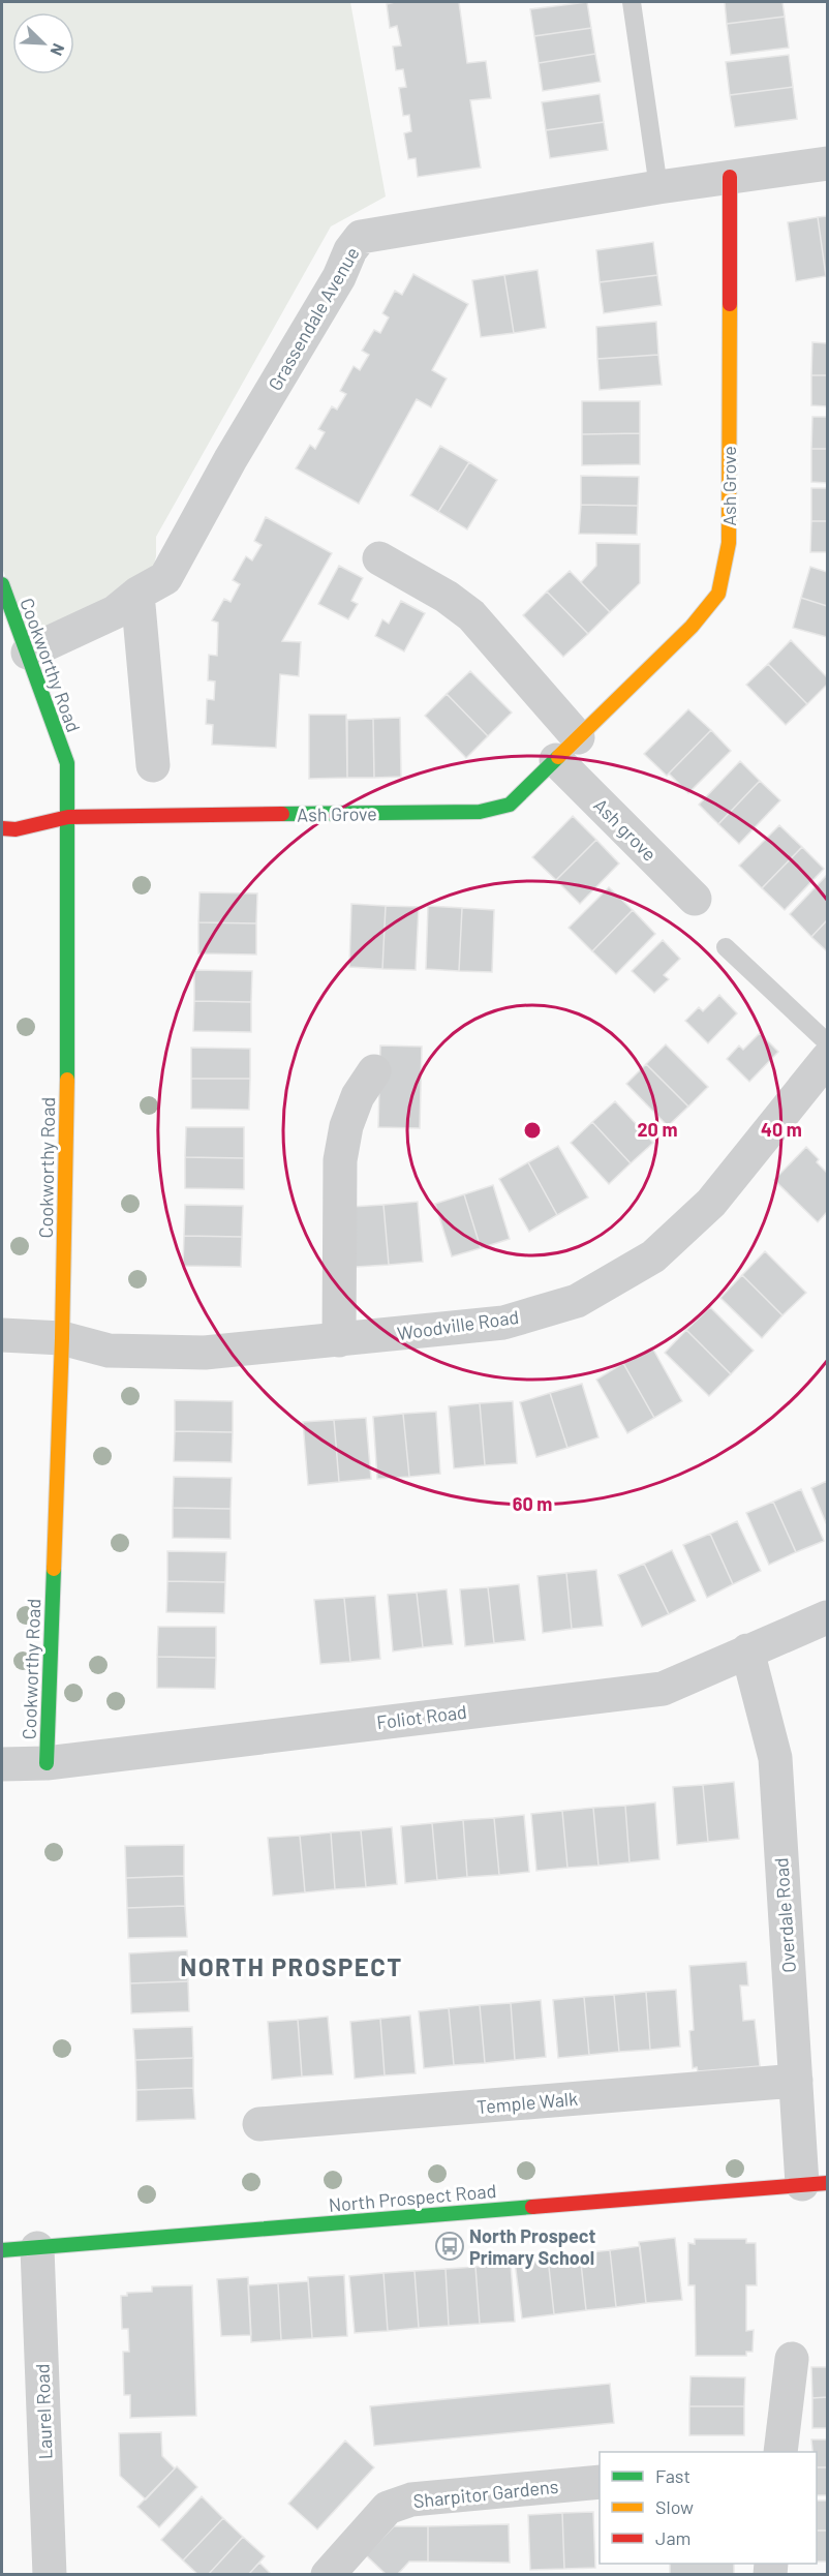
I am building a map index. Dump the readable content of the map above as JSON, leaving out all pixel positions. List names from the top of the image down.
{
  "streets": {
    "street": [
      "Grassendale Avenue",
      "Ash Grove",
      "Cookworthy Road",
      "Ash grove",
      "Woodville Road",
      "Foliot Road",
      "Overdale Road",
      "Temple Walk",
      "North Prospect Road",
      "Laurel Road",
      "Sharpitor Gardens"
    ]
  },
  "crossings": [
    ["Grassendale Avenue", "Ash Grove"],
    ["Grassendale Avenue", "Cookworthy Road"],
    ["Ash Grove", "Cookworthy Road"],
    ["Ash Grove", "Ash grove"],
    ["Cookworthy Road", "Woodville Road"],
    ["Cookworthy Road", "Foliot Road"],
    ["Foliot Road", "Overdale Road"],
    ["Overdale Road", "Temple Walk"],
    ["Overdale Road", "North Prospect Road"],
    ["North Prospect Road", "Laurel Road"]
  ],
  "districts": ["NORTH PROSPECT"],
  "places": {
    "bus stop": ["North Prospect Primary School"]
  },
  "legend": ["Fast", "Slow", "Jam"],
  "north": "bottom right",
  "rings": ["20 m", "40 m", "60 m"]
}
